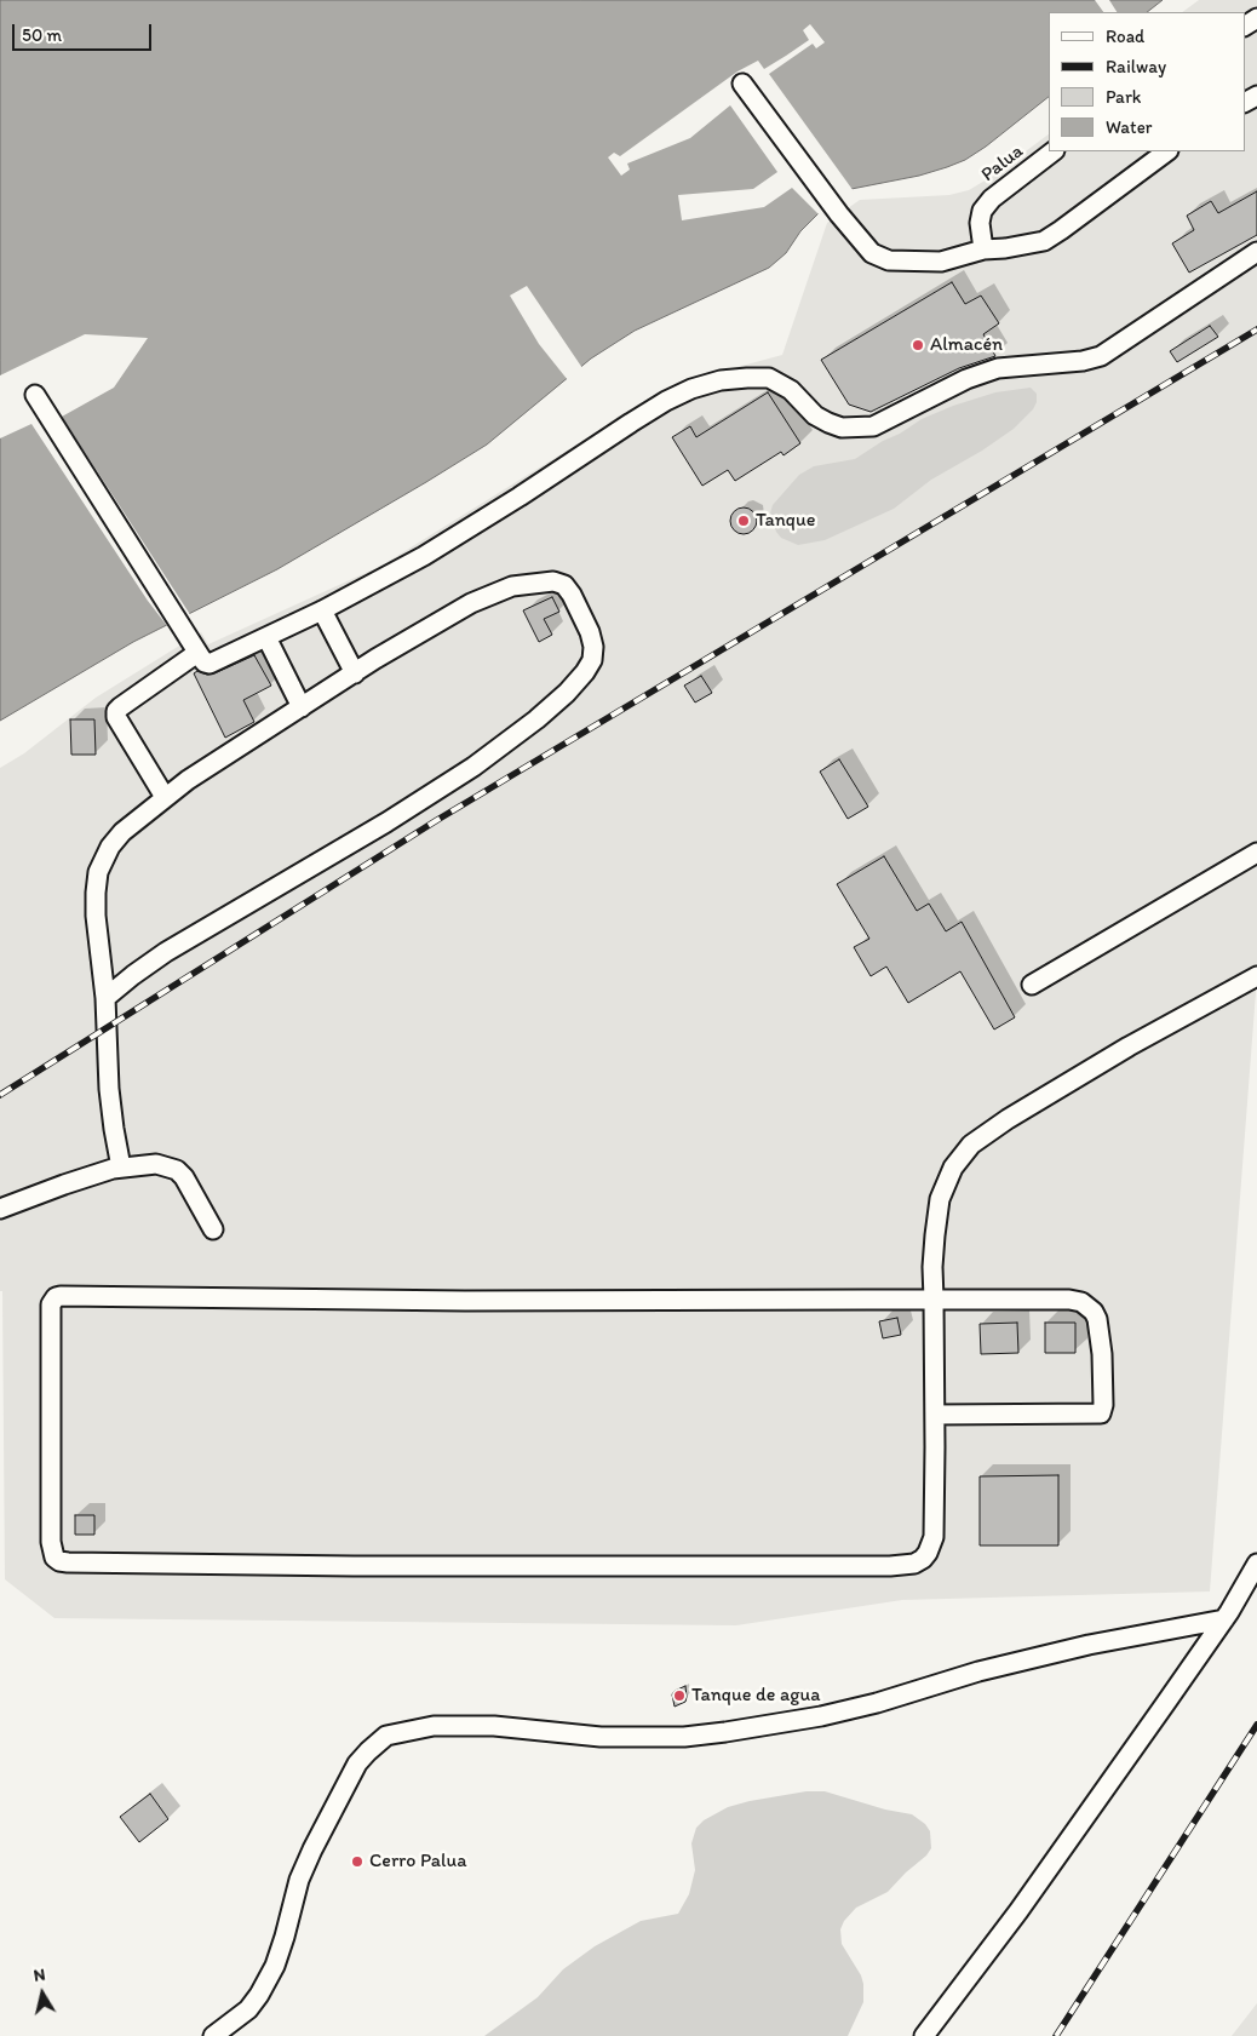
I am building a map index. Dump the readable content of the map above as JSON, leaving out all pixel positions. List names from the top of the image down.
{
  "streets": {
    "street": ["Palua"]
  },
  "places": [
    "Almacén",
    "Tanque",
    "Tanque de agua",
    "Cerro Palua"
  ],
  "legend": [
    "Road",
    "Railway",
    "Park",
    "Water"
  ],
  "scale_bar": "50 m",
  "north": "top"
}
